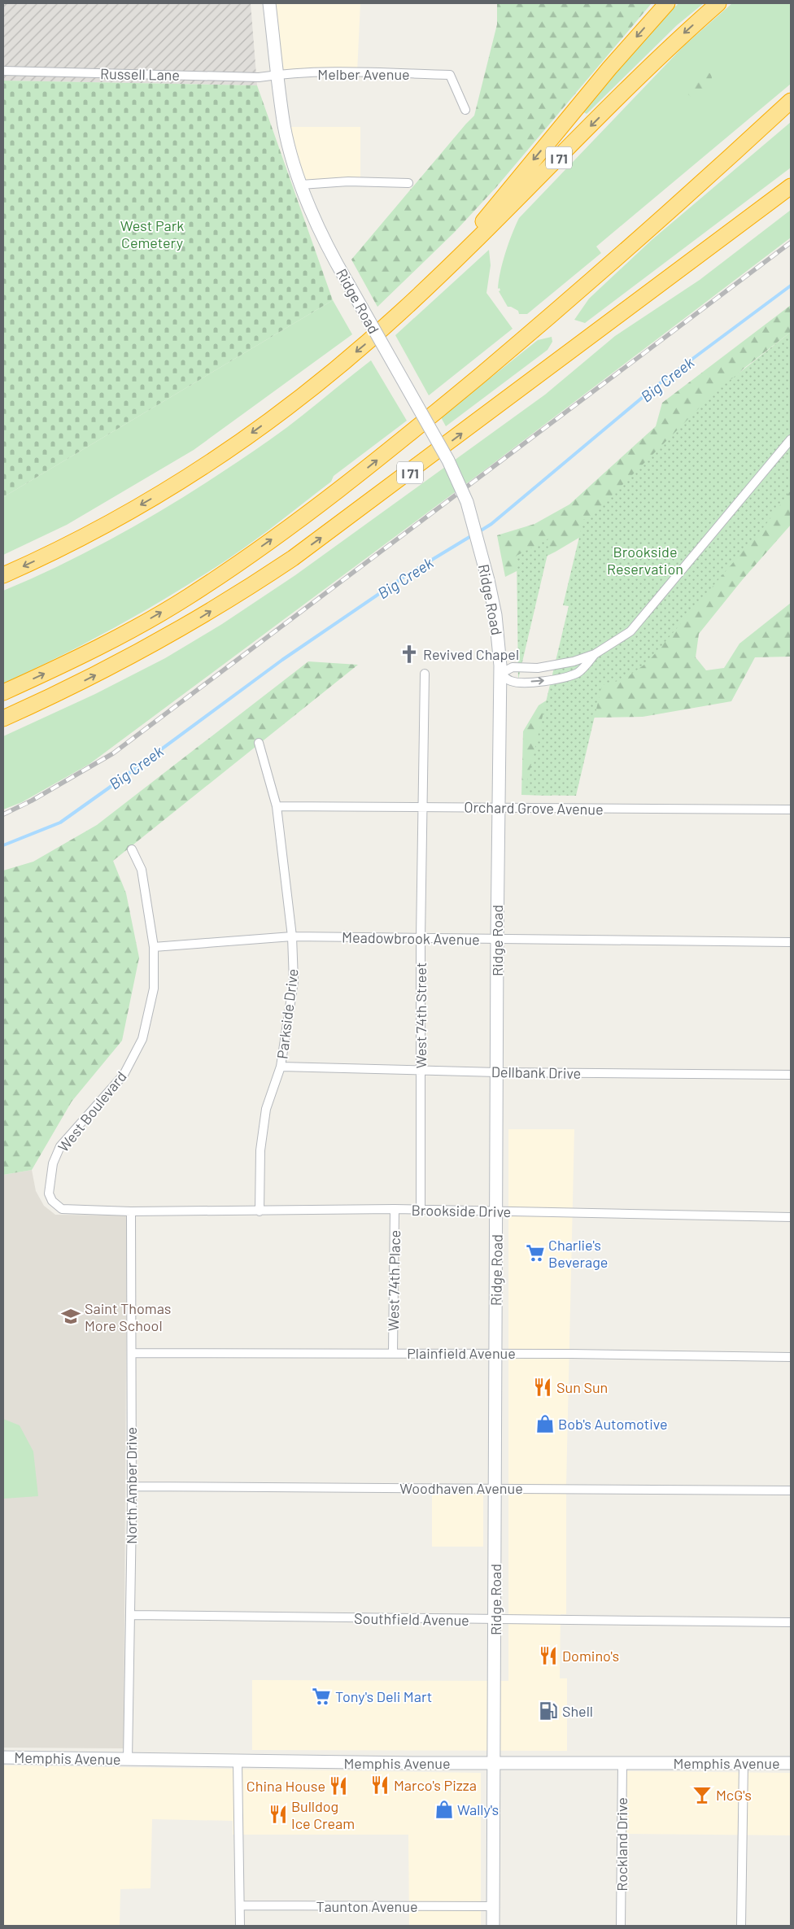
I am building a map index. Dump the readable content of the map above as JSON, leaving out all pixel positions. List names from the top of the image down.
{
  "streets": {
    "highway": ["I 71"],
    "main road": ["Ridge Road", "Memphis Avenue"],
    "street": [
      "Russell Lane",
      "Melber Avenue",
      "Orchard Grove Avenue",
      "Meadowbrook Avenue",
      "Parkside Drive",
      "West 74th Street",
      "Dellbank Drive",
      "West Boulevard",
      "Brookside Drive",
      "West 74th Place",
      "Plainfield Avenue",
      "North Amber Drive",
      "Woodhaven Avenue",
      "Southfield Avenue",
      "Rockland Drive",
      "Taunton Avenue"
    ]
  },
  "crossings": [
    ["Russell Lane", "Melber Avenue"],
    ["Russell Lane", "Ridge Road"],
    ["Melber Avenue", "Ridge Road"],
    ["Ridge Road", "Orchard Grove Avenue"],
    ["Ridge Road", "Meadowbrook Avenue"],
    ["Ridge Road", "Dellbank Drive"],
    ["Ridge Road", "Brookside Drive"],
    ["Ridge Road", "Plainfield Avenue"],
    ["Ridge Road", "Woodhaven Avenue"],
    ["Ridge Road", "Southfield Avenue"],
    ["Ridge Road", "Memphis Avenue"],
    ["Ridge Road", "Taunton Avenue"],
    ["Orchard Grove Avenue", "Parkside Drive"],
    ["Orchard Grove Avenue", "West 74th Street"],
    ["Meadowbrook Avenue", "Parkside Drive"],
    ["Meadowbrook Avenue", "West 74th Street"],
    ["Meadowbrook Avenue", "West Boulevard"],
    ["Parkside Drive", "Dellbank Drive"],
    ["Parkside Drive", "Brookside Drive"],
    ["West 74th Street", "Dellbank Drive"],
    ["West 74th Street", "Brookside Drive"],
    ["West Boulevard", "Brookside Drive"],
    ["West Boulevard", "North Amber Drive"],
    ["Brookside Drive", "West 74th Place"],
    ["Brookside Drive", "North Amber Drive"],
    ["West 74th Place", "Plainfield Avenue"],
    ["Plainfield Avenue", "North Amber Drive"],
    ["North Amber Drive", "Woodhaven Avenue"],
    ["North Amber Drive", "Southfield Avenue"],
    ["North Amber Drive", "Memphis Avenue"],
    ["Memphis Avenue", "Rockland Drive"]
  ],
  "water": ["Big Creek"],
  "parks": ["West Park Cemetery", "Brookside Reservation"],
  "places": {
    "church": ["Revived Chapel"],
    "supermarket": ["Charlie's Beverage", "Tony's Deli Mart"],
    "school or university": ["Saint Thomas More School"],
    "restaurant": [
      "Sun Sun",
      "Domino's",
      "Marco's Pizza",
      "China House",
      "Bulldog Ice Cream"
    ],
    "shop": ["Bob's Automotive", "Wally's"],
    "fuel station": ["Shell"],
    "bar": ["McG's"]
  }
}
